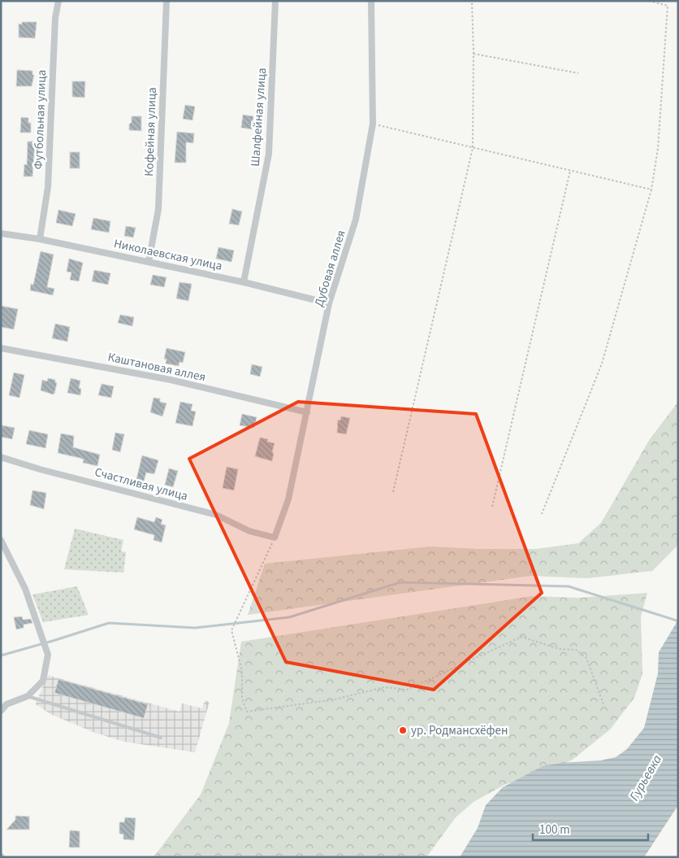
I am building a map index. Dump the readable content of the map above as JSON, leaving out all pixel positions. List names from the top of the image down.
{
  "streets": {
    "street": [
      "Шалфейная улица",
      "Футбольная улица",
      "Кофейная улица",
      "Николаевская улица",
      "Дубовая аллея",
      "Каштановая аллея",
      "Счастливая улица"
    ]
  },
  "crossings": [
    ["Шалфейная улица", "Николаевская улица"],
    ["Футбольная улица", "Николаевская улица"],
    ["Кофейная улица", "Николаевская улица"],
    ["Николаевская улица", "Дубовая аллея"],
    ["Дубовая аллея", "Каштановая аллея"],
    ["Дубовая аллея", "Счастливая улица"]
  ],
  "water": ["Гурьевка"],
  "places": ["ур. Родмансхёфен"],
  "scale_bar": "100 m"
}
